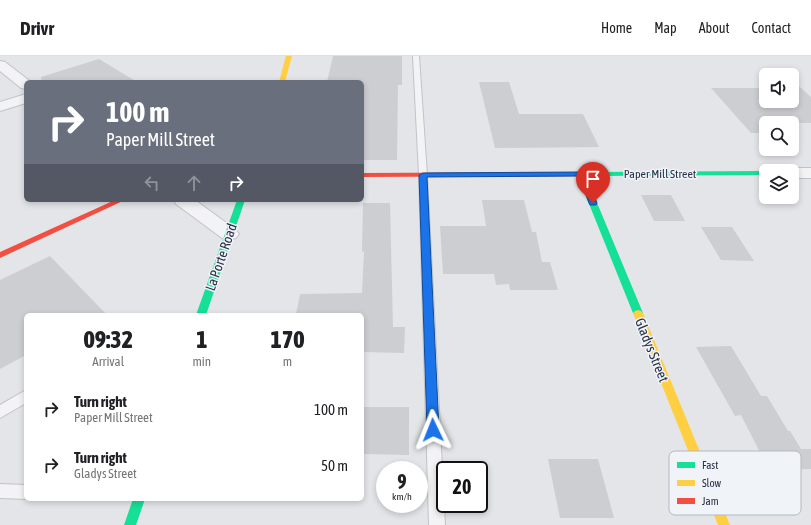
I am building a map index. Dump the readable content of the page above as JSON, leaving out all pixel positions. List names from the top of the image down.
{
  "streets": {
    "street": ["Paper Mill Street", "La Porte Road", "Gladys Street"]
  },
  "crossings": [
    ["Paper Mill Street", "Gladys Street"]
  ],
  "legend": ["Fast", "Slow", "Jam"],
  "page": {
    "header": "Drivr",
    "nav": [
      "Home",
      "Map",
      "About",
      "Contact"
    ],
    "turn": ["100 m", "Paper Mill Street"],
    "eta": [
      "09:32",
      "Arrival",
      "1",
      "min",
      "170",
      "m"
    ],
    "list": [
      {
        "name": "Turn right",
        "note": "Paper Mill Street",
        "value": "100 m"
      },
      {
        "name": "Turn right",
        "note": "Gladys Street",
        "value": "50 m"
      }
    ],
    "speed": "9 km/h",
    "limit": "20"
  }
}
